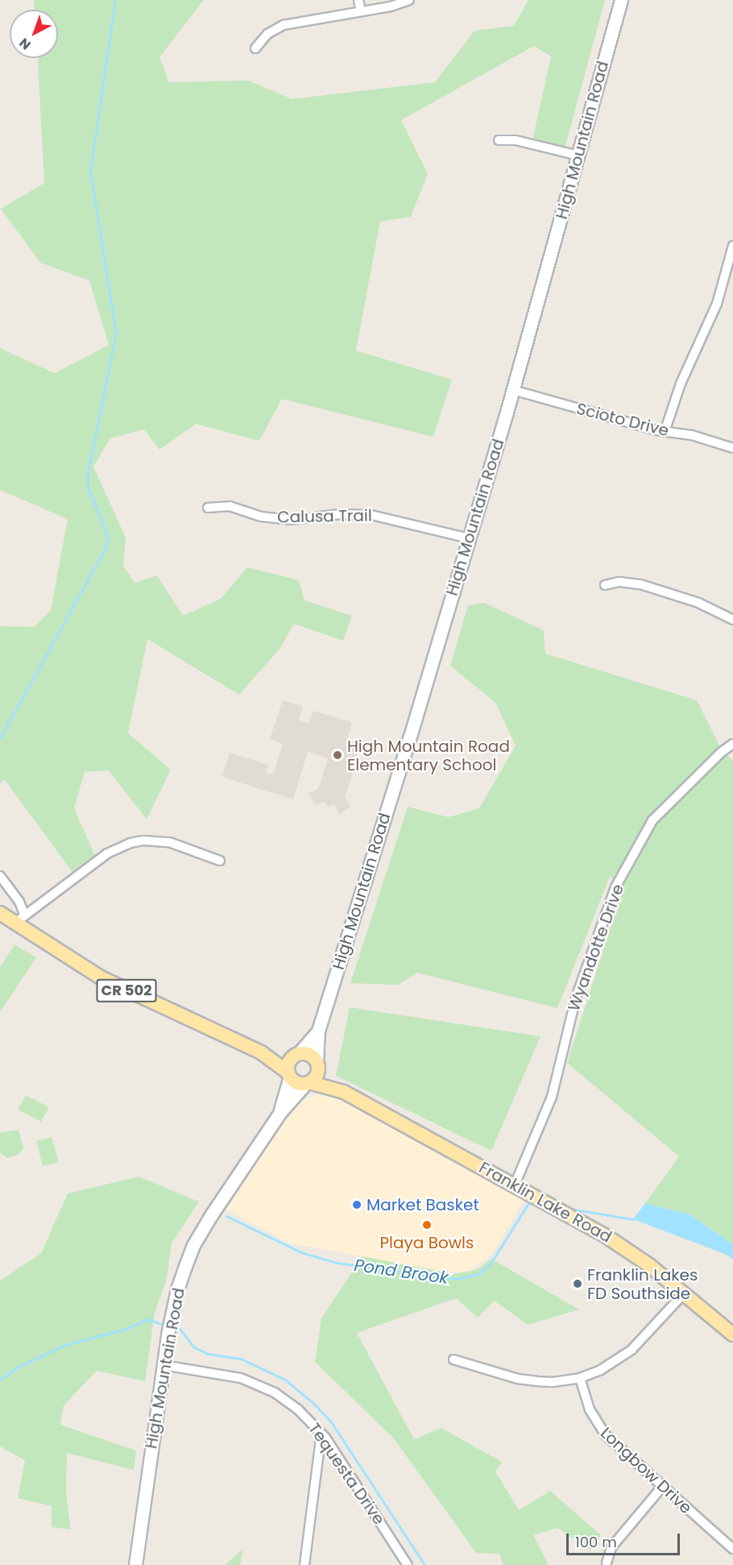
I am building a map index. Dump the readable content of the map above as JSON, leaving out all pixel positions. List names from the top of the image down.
{
  "streets": {
    "main road": ["High Mountain Road", "CR 502", "Franklin Lake Road"],
    "street": [
      "Scioto Drive",
      "Calusa Trail",
      "Wyandotte Drive",
      "Longbow Drive",
      "Tequesta Drive"
    ]
  },
  "crossings": [
    ["High Mountain Road", "Scioto Drive"],
    ["High Mountain Road", "Calusa Trail"],
    ["High Mountain Road", "CR 502"],
    ["High Mountain Road", "Franklin Lake Road"],
    ["High Mountain Road", "Tequesta Drive"],
    ["Wyandotte Drive", "Franklin Lake Road"],
    ["CR 502", "Franklin Lake Road"]
  ],
  "water": ["Pond Brook"],
  "places": [
    "High Mountain Road Elementary School",
    "Market Basket",
    "Playa Bowls",
    "Franklin Lakes FD Southside"
  ],
  "scale_bar": "100 m",
  "north": "bottom left"
}
